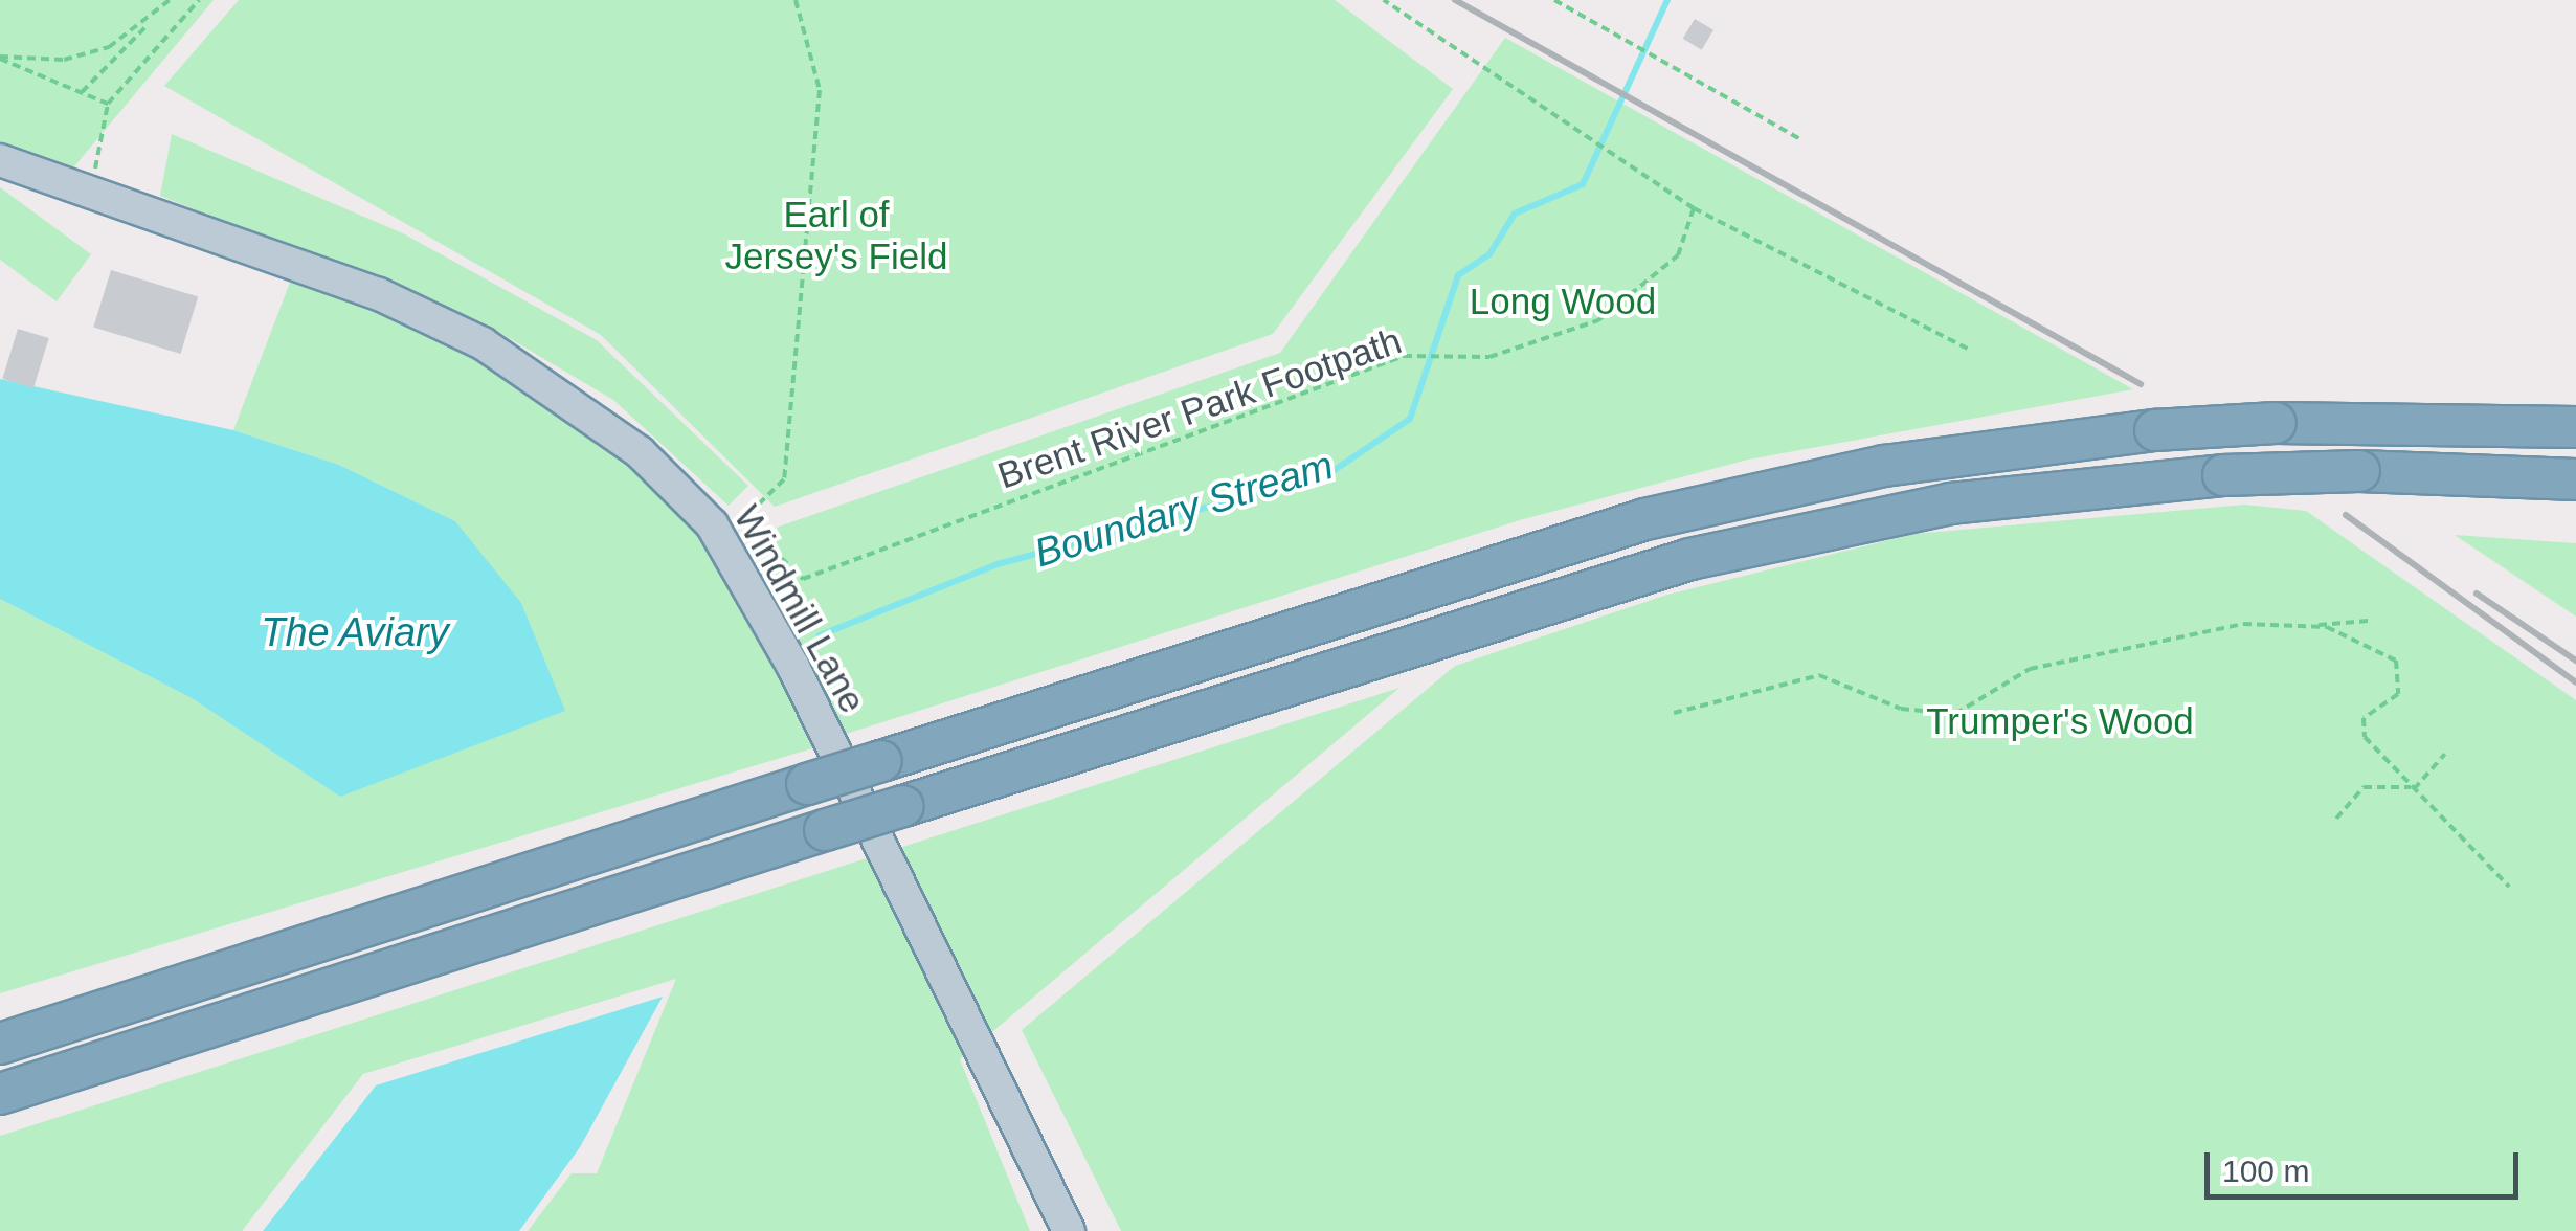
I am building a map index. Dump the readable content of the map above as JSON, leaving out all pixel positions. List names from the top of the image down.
{
  "streets": {
    "main road": ["Windmill Lane"],
    "path": ["Brent River Park Footpath"]
  },
  "water": ["Boundary Stream", "The Aviary"],
  "parks": ["Earl of Jersey's Field", "Long Wood", "Trumper's Wood"],
  "scale_bar": "100 m"
}
